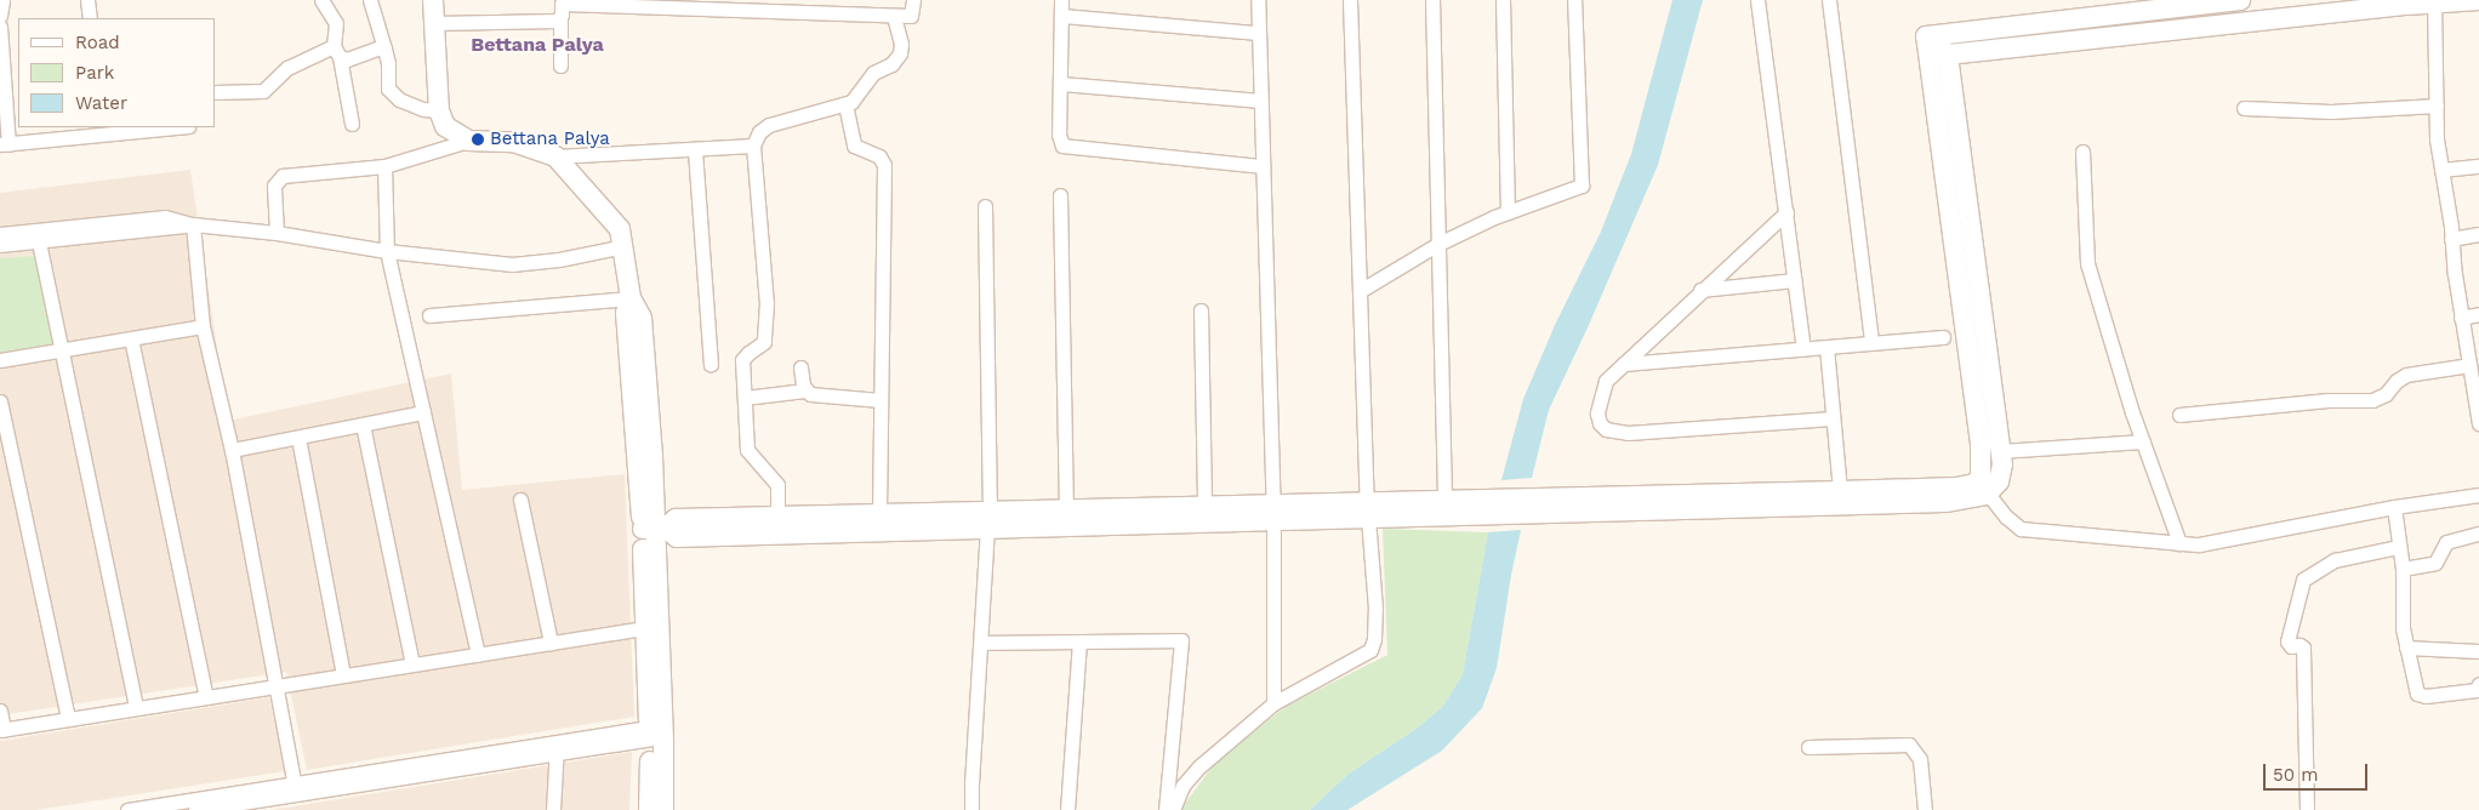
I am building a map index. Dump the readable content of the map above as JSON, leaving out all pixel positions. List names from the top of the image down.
{
  "districts": ["Bettana Palya"],
  "places": ["Bettana Palya"],
  "legend": ["Road", "Park", "Water"],
  "scale_bar": "50 m"
}
